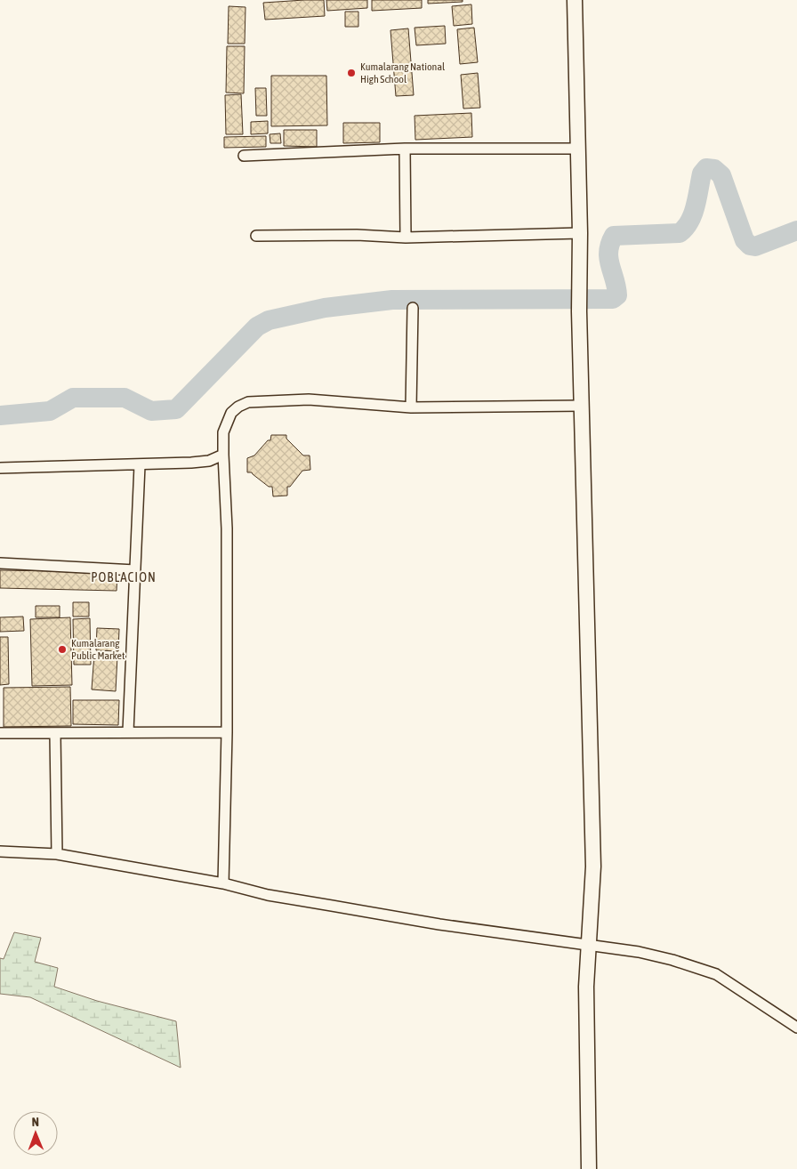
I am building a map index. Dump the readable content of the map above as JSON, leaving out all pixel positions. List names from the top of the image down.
{
  "districts": ["POBLACION"],
  "places": ["Kumalarang National High School", "Kumalarang Public Market"],
  "north": "top"
}
